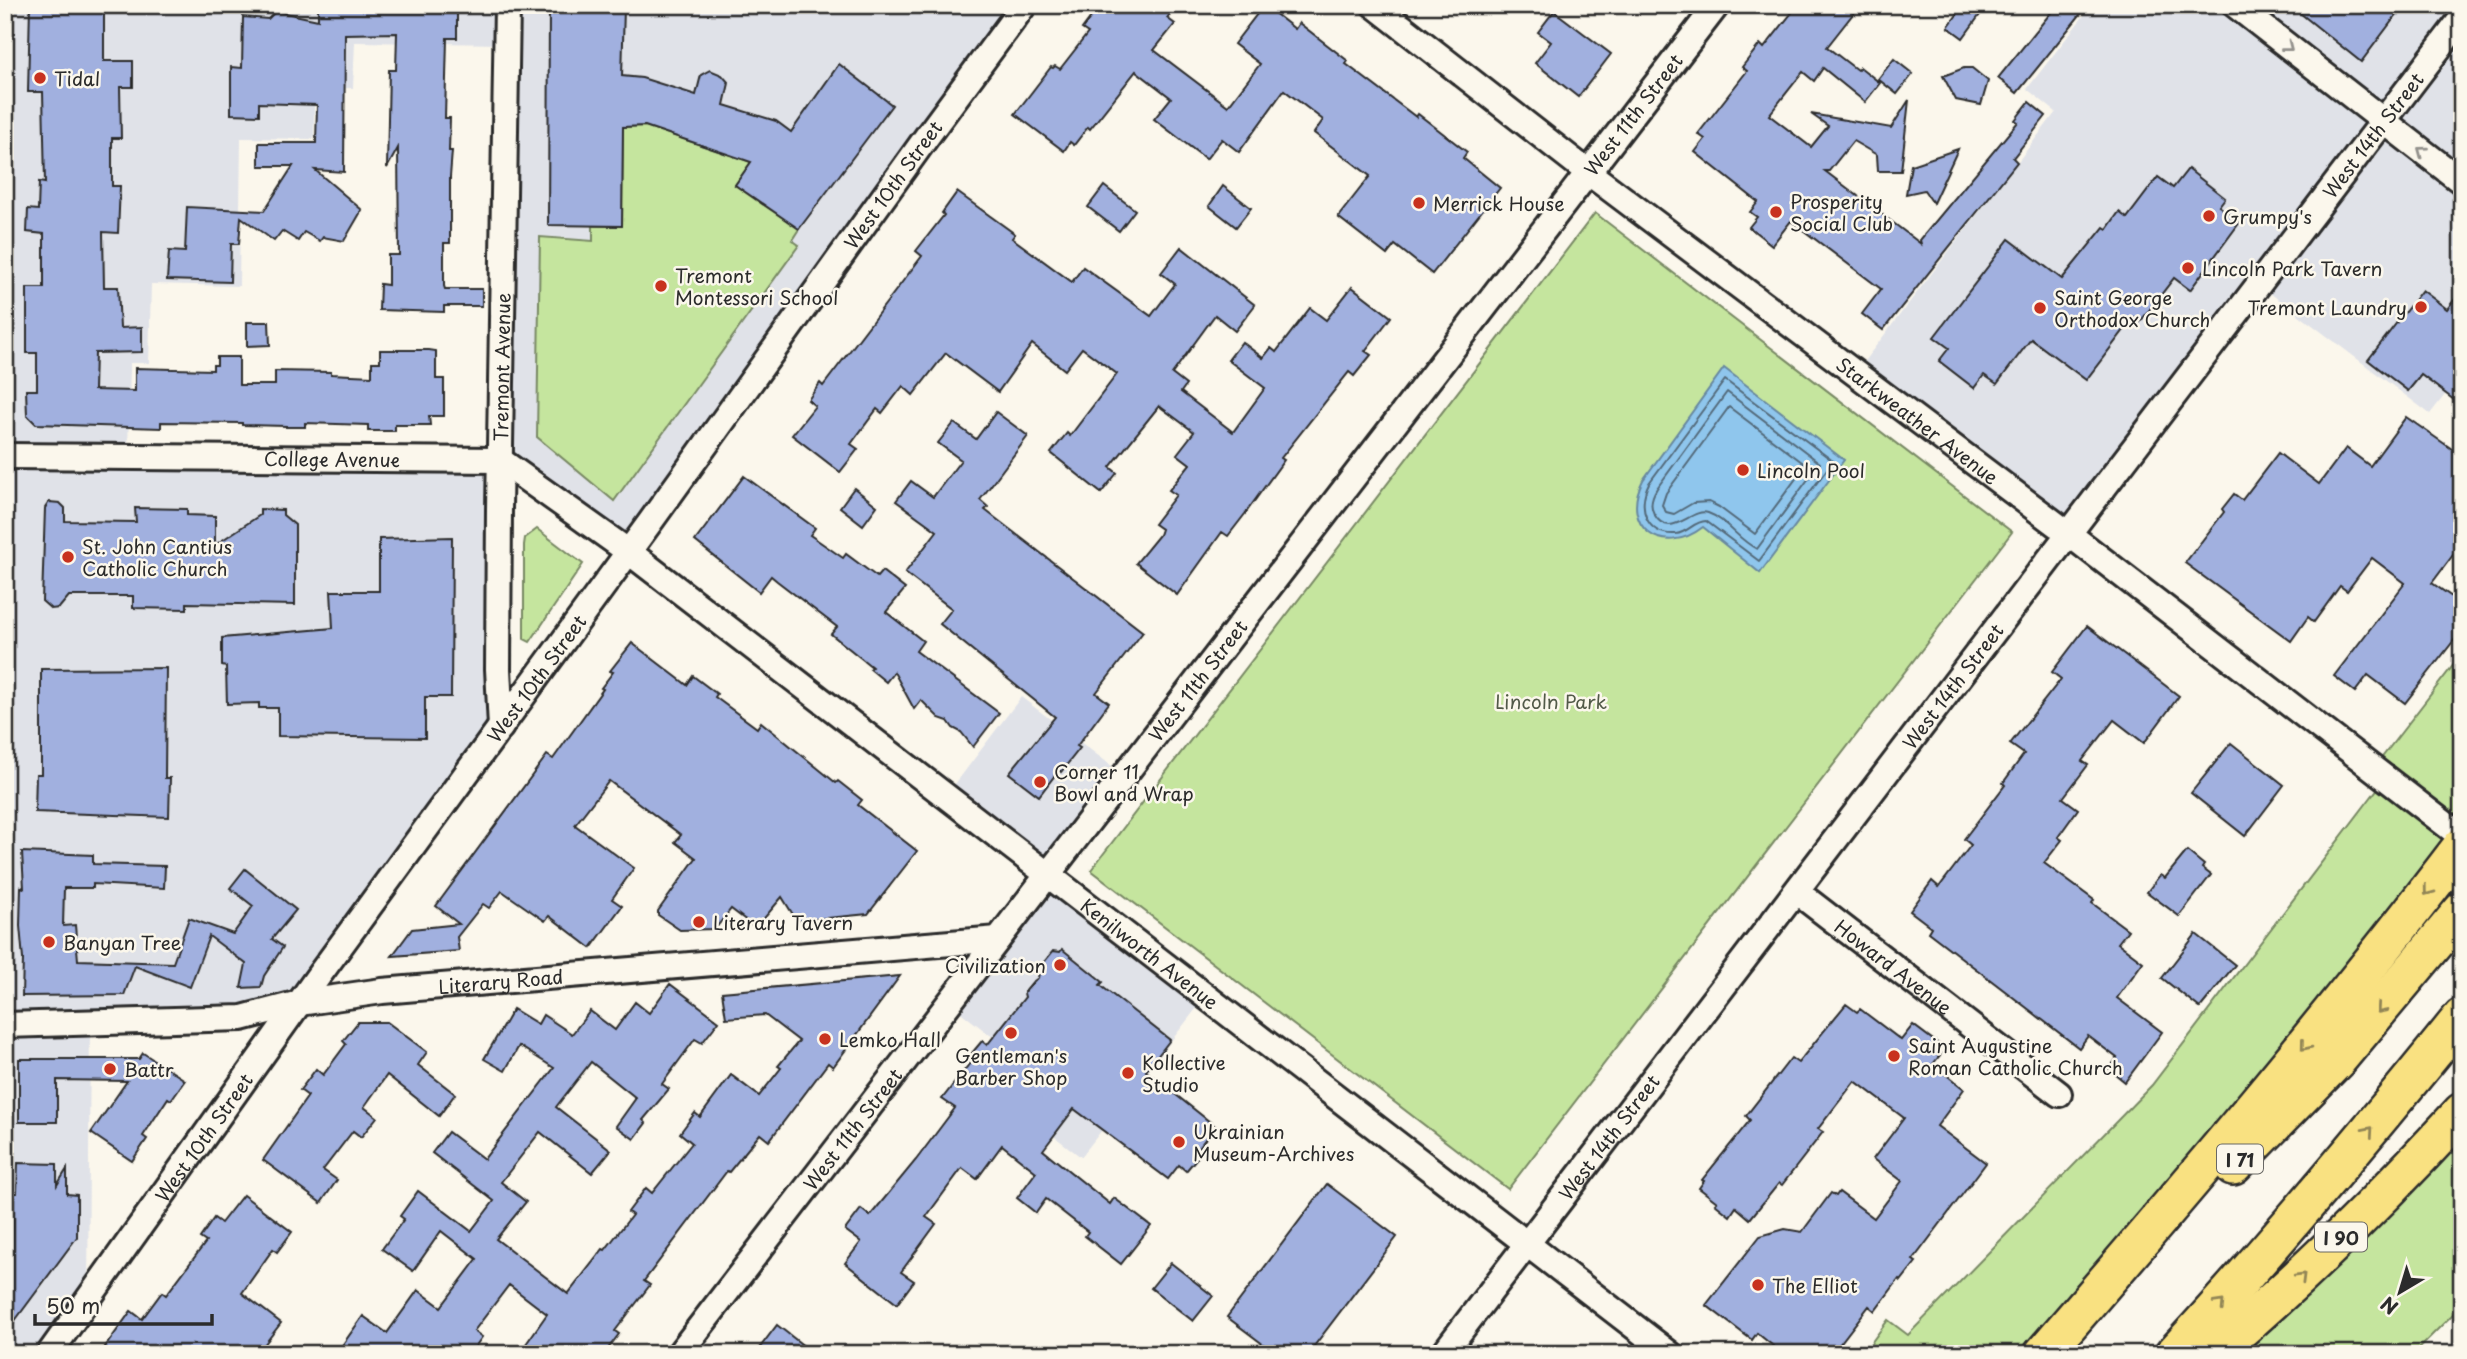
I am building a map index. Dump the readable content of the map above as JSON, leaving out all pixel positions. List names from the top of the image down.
{
  "streets": {
    "highway": ["I 71", "I 90"],
    "street": [
      "West 11th Street",
      "West 14th Street",
      "West 10th Street",
      "Tremont Avenue",
      "Starkweather Avenue",
      "College Avenue",
      "Kenilworth Avenue",
      "Howard Avenue",
      "Literary Road"
    ]
  },
  "crossings": [
    ["West 11th Street", "Starkweather Avenue"],
    ["West 11th Street", "Kenilworth Avenue"],
    ["West 11th Street", "Literary Road"],
    ["West 14th Street", "Starkweather Avenue"],
    ["West 14th Street", "Kenilworth Avenue"],
    ["West 14th Street", "Howard Avenue"],
    ["West 10th Street", "Tremont Avenue"],
    ["West 10th Street", "Kenilworth Avenue"],
    ["West 10th Street", "Literary Road"],
    ["Tremont Avenue", "College Avenue"]
  ],
  "parks": ["Lincoln Park"],
  "places": [
    "Tidal",
    "Merrick House",
    "Prosperity Social Club",
    "Grumpy's",
    "Lincoln Park Tavern",
    "Tremont Montessori School",
    "Tremont Laundry",
    "Saint George Orthodox Church",
    "Lincoln Pool",
    "St. John Cantius Catholic Church",
    "Corner 11 Bowl and Wrap",
    "Literary Tavern",
    "Banyan Tree",
    "Civilization",
    "Gentleman's Barber Shop",
    "Lemko Hall",
    "Saint Augustine Roman Catholic Church",
    "Battr",
    "Kollective Studio",
    "Ukrainian Museum-Archives",
    "The Elliot"
  ],
  "scale_bar": "50 m",
  "north": "bottom left"
}
